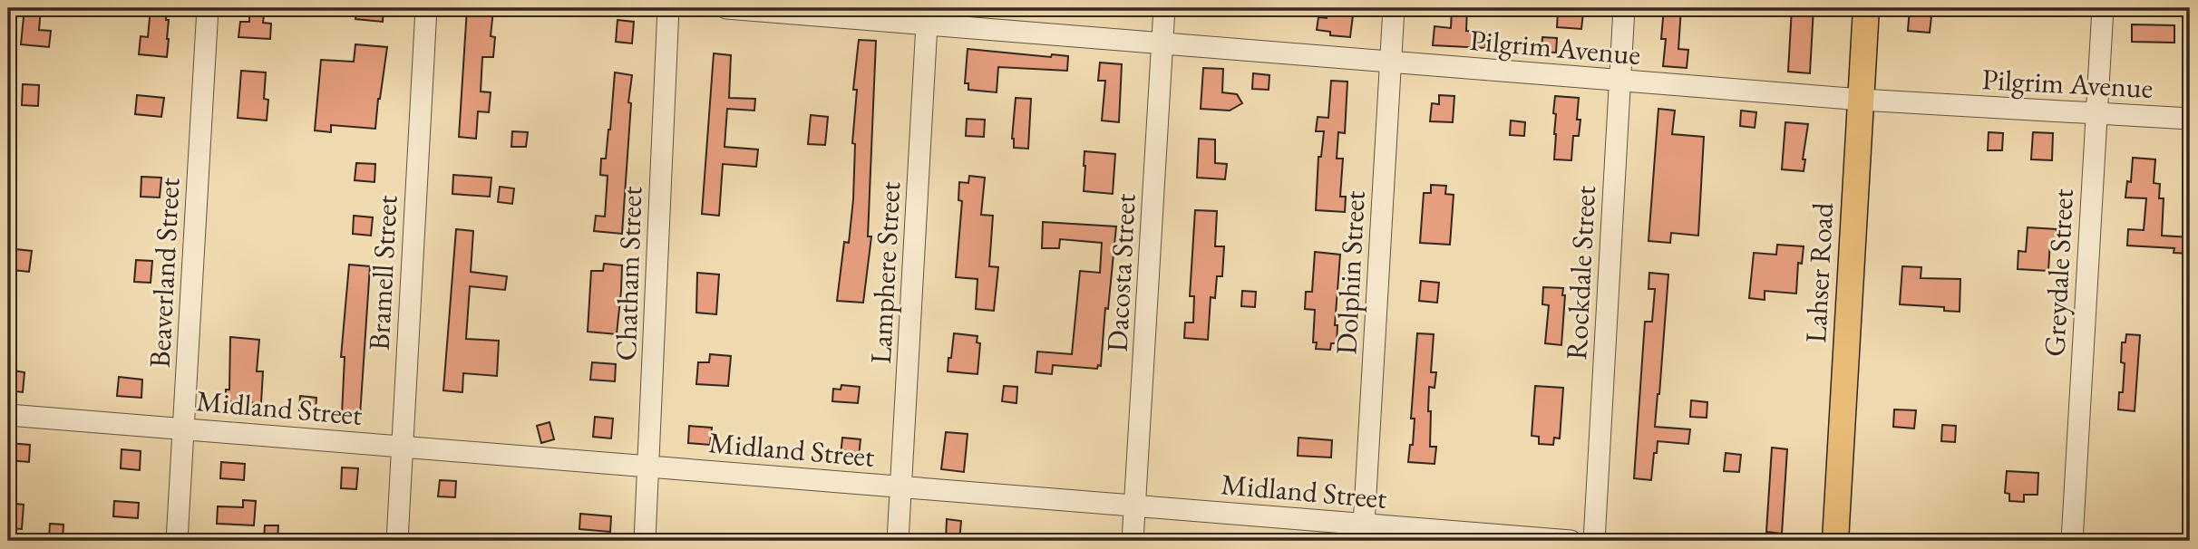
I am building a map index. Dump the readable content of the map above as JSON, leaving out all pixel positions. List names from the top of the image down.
{
  "streets": {
    "main road": ["Lahser Road"],
    "street": [
      "Pilgrim Avenue",
      "Beaverland Street",
      "Bramell Street",
      "Lamphere Street",
      "Dacosta Street",
      "Dolphin Street",
      "Rockdale Street",
      "Greydale Street",
      "Chatham Street",
      "Midland Street"
    ]
  },
  "crossings": [
    ["Pilgrim Avenue", "Lamphere Street"],
    ["Pilgrim Avenue", "Dacosta Street"],
    ["Pilgrim Avenue", "Dolphin Street"],
    ["Pilgrim Avenue", "Rockdale Street"],
    ["Pilgrim Avenue", "Lahser Road"],
    ["Pilgrim Avenue", "Greydale Street"],
    ["Beaverland Street", "Midland Street"],
    ["Bramell Street", "Midland Street"],
    ["Lamphere Street", "Midland Street"],
    ["Dacosta Street", "Midland Street"],
    ["Dolphin Street", "Midland Street"],
    ["Chatham Street", "Midland Street"]
  ]
}
